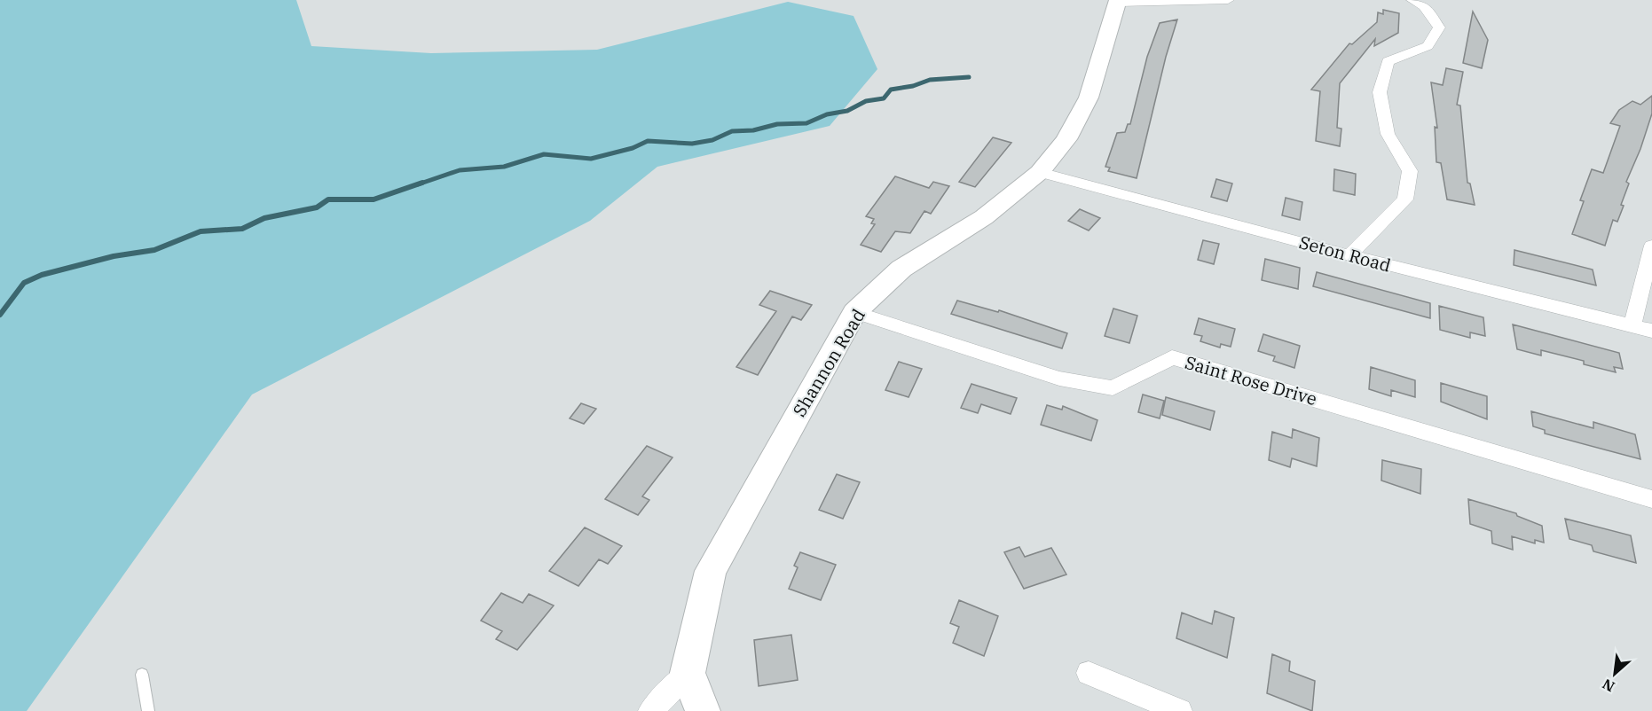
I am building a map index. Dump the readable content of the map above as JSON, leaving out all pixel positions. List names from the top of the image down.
{
  "streets": {
    "street": ["Seton Road", "Shannon Road", "Saint Rose Drive"]
  },
  "crossings": [
    ["Seton Road", "Shannon Road"],
    ["Shannon Road", "Saint Rose Drive"]
  ],
  "north": "bottom left"
}
